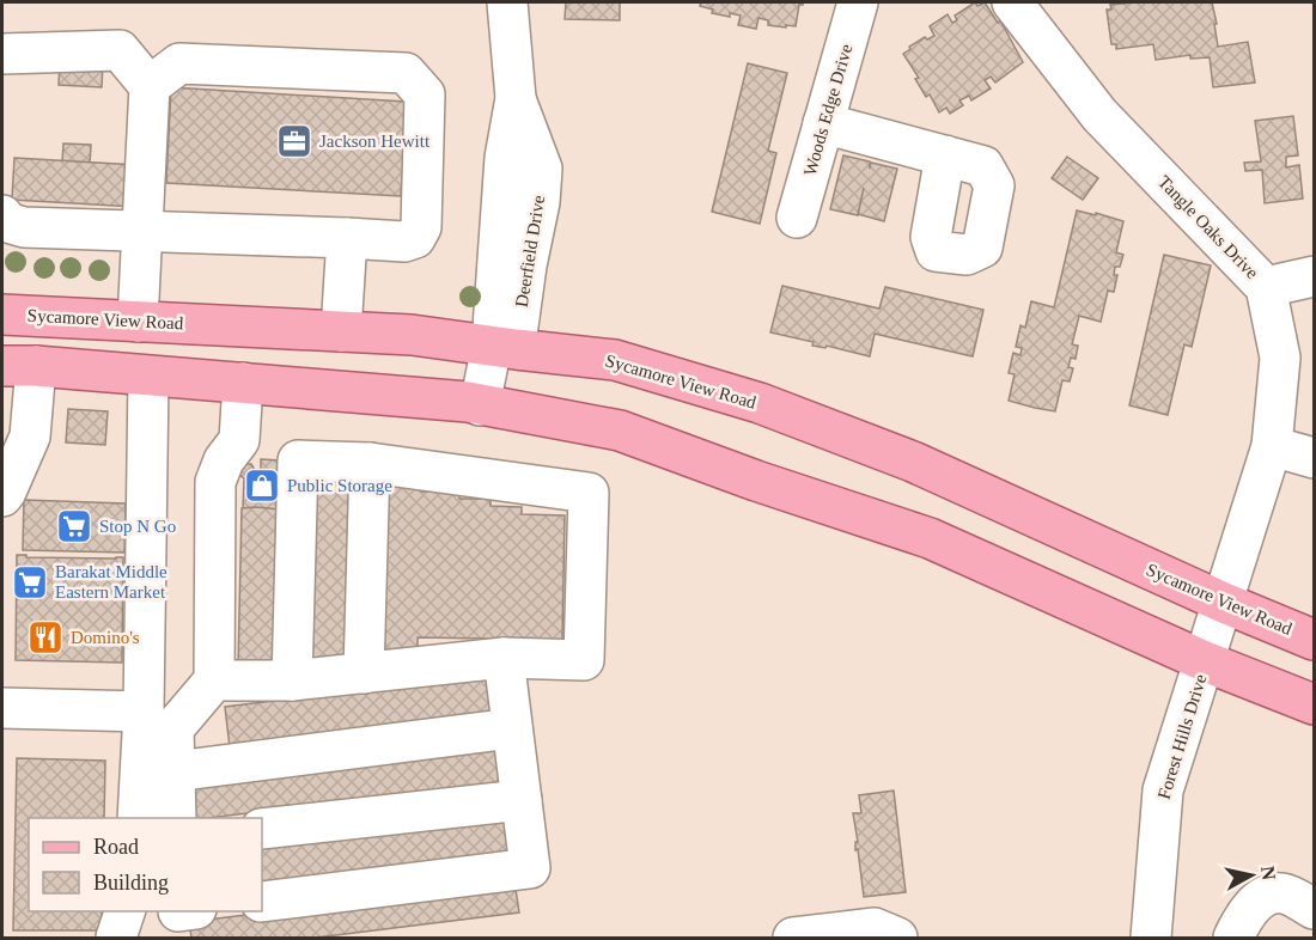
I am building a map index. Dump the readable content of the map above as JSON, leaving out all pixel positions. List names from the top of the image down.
{
  "streets": {
    "main road": ["Sycamore View Road"],
    "street": [
      "Woods Edge Drive",
      "Tangle Oaks Drive",
      "Deerfield Drive",
      "Forest Hills Drive"
    ]
  },
  "crossings": [
    ["Tangle Oaks Drive", "Sycamore View Road"],
    ["Tangle Oaks Drive", "Forest Hills Drive"],
    ["Deerfield Drive", "Sycamore View Road"],
    ["Sycamore View Road", "Forest Hills Drive"]
  ],
  "places": {
    "office": ["Jackson Hewitt"],
    "shop": ["Public Storage"],
    "supermarket": ["Stop N Go", "Barakat Middle Eastern Market"],
    "restaurant": ["Domino's"]
  },
  "legend": ["Road", "Building"],
  "north": "right"
}
